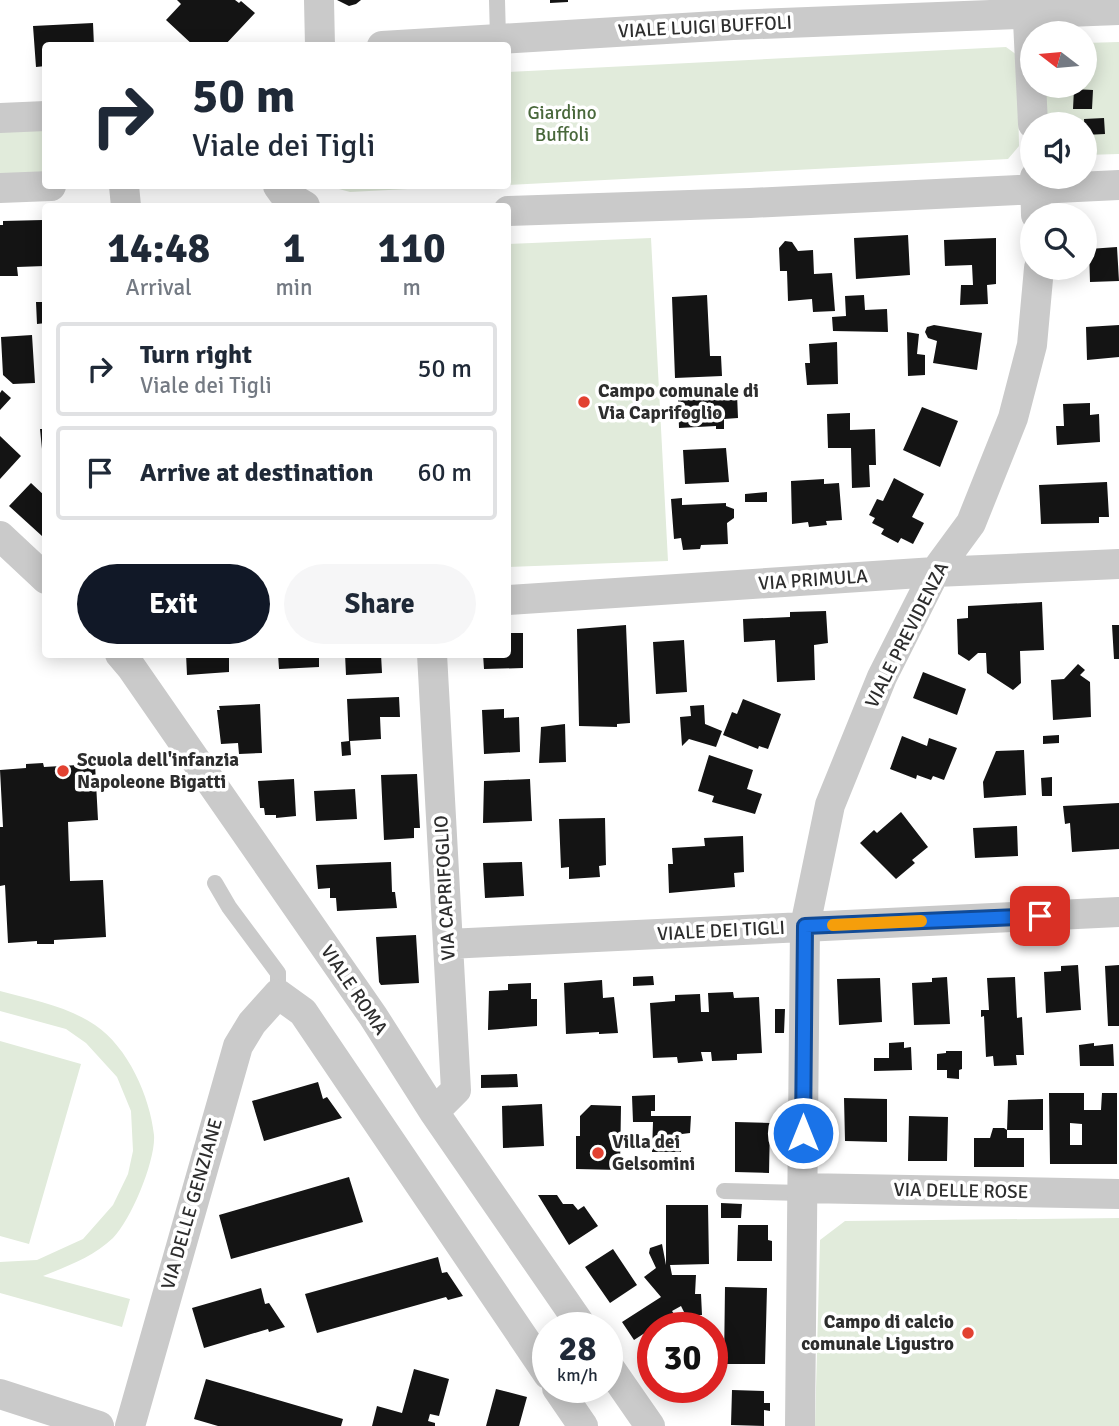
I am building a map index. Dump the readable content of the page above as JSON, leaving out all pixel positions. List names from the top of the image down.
{
  "streets": {
    "street": [
      "VIALE LUIGI BUFFOLI",
      "VIA PRIMULA",
      "VIALE PREVIDENZA",
      "VIA CAPRIFOGLIO",
      "VIALE DEI TIGLI",
      "VIALE ROMA",
      "VIA DELLE ROSE",
      "VIA DELLE GENZIANE"
    ]
  },
  "crossings": [
    ["VIA PRIMULA", "VIALE PREVIDENZA"],
    ["VIALE PREVIDENZA", "VIALE DEI TIGLI"],
    ["VIALE PREVIDENZA", "VIA DELLE ROSE"],
    ["VIA CAPRIFOGLIO", "VIALE DEI TIGLI"],
    ["VIA CAPRIFOGLIO", "VIALE ROMA"]
  ],
  "parks": ["Giardino Buffoli"],
  "places": [
    "Campo comunale di Via Caprifoglio",
    "Scuola dell'infanzia Napoleone Bigatti",
    "Villa dei Gelsomini",
    "Campo di calcio comunale Ligustro"
  ],
  "north": "left",
  "page": {
    "turn": ["50 m", "Viale dei Tigli"],
    "eta": [
      "14:48",
      "Arrival",
      "1",
      "min",
      "110",
      "m"
    ],
    "list": [
      {
        "name": "Turn right",
        "note": "Viale dei Tigli",
        "value": "50 m"
      },
      {
        "name": "Arrive at destination",
        "value": "60 m"
      }
    ],
    "buttons": ["Exit", "Share"],
    "speed": "28 km/h",
    "limit": "30"
  }
}
